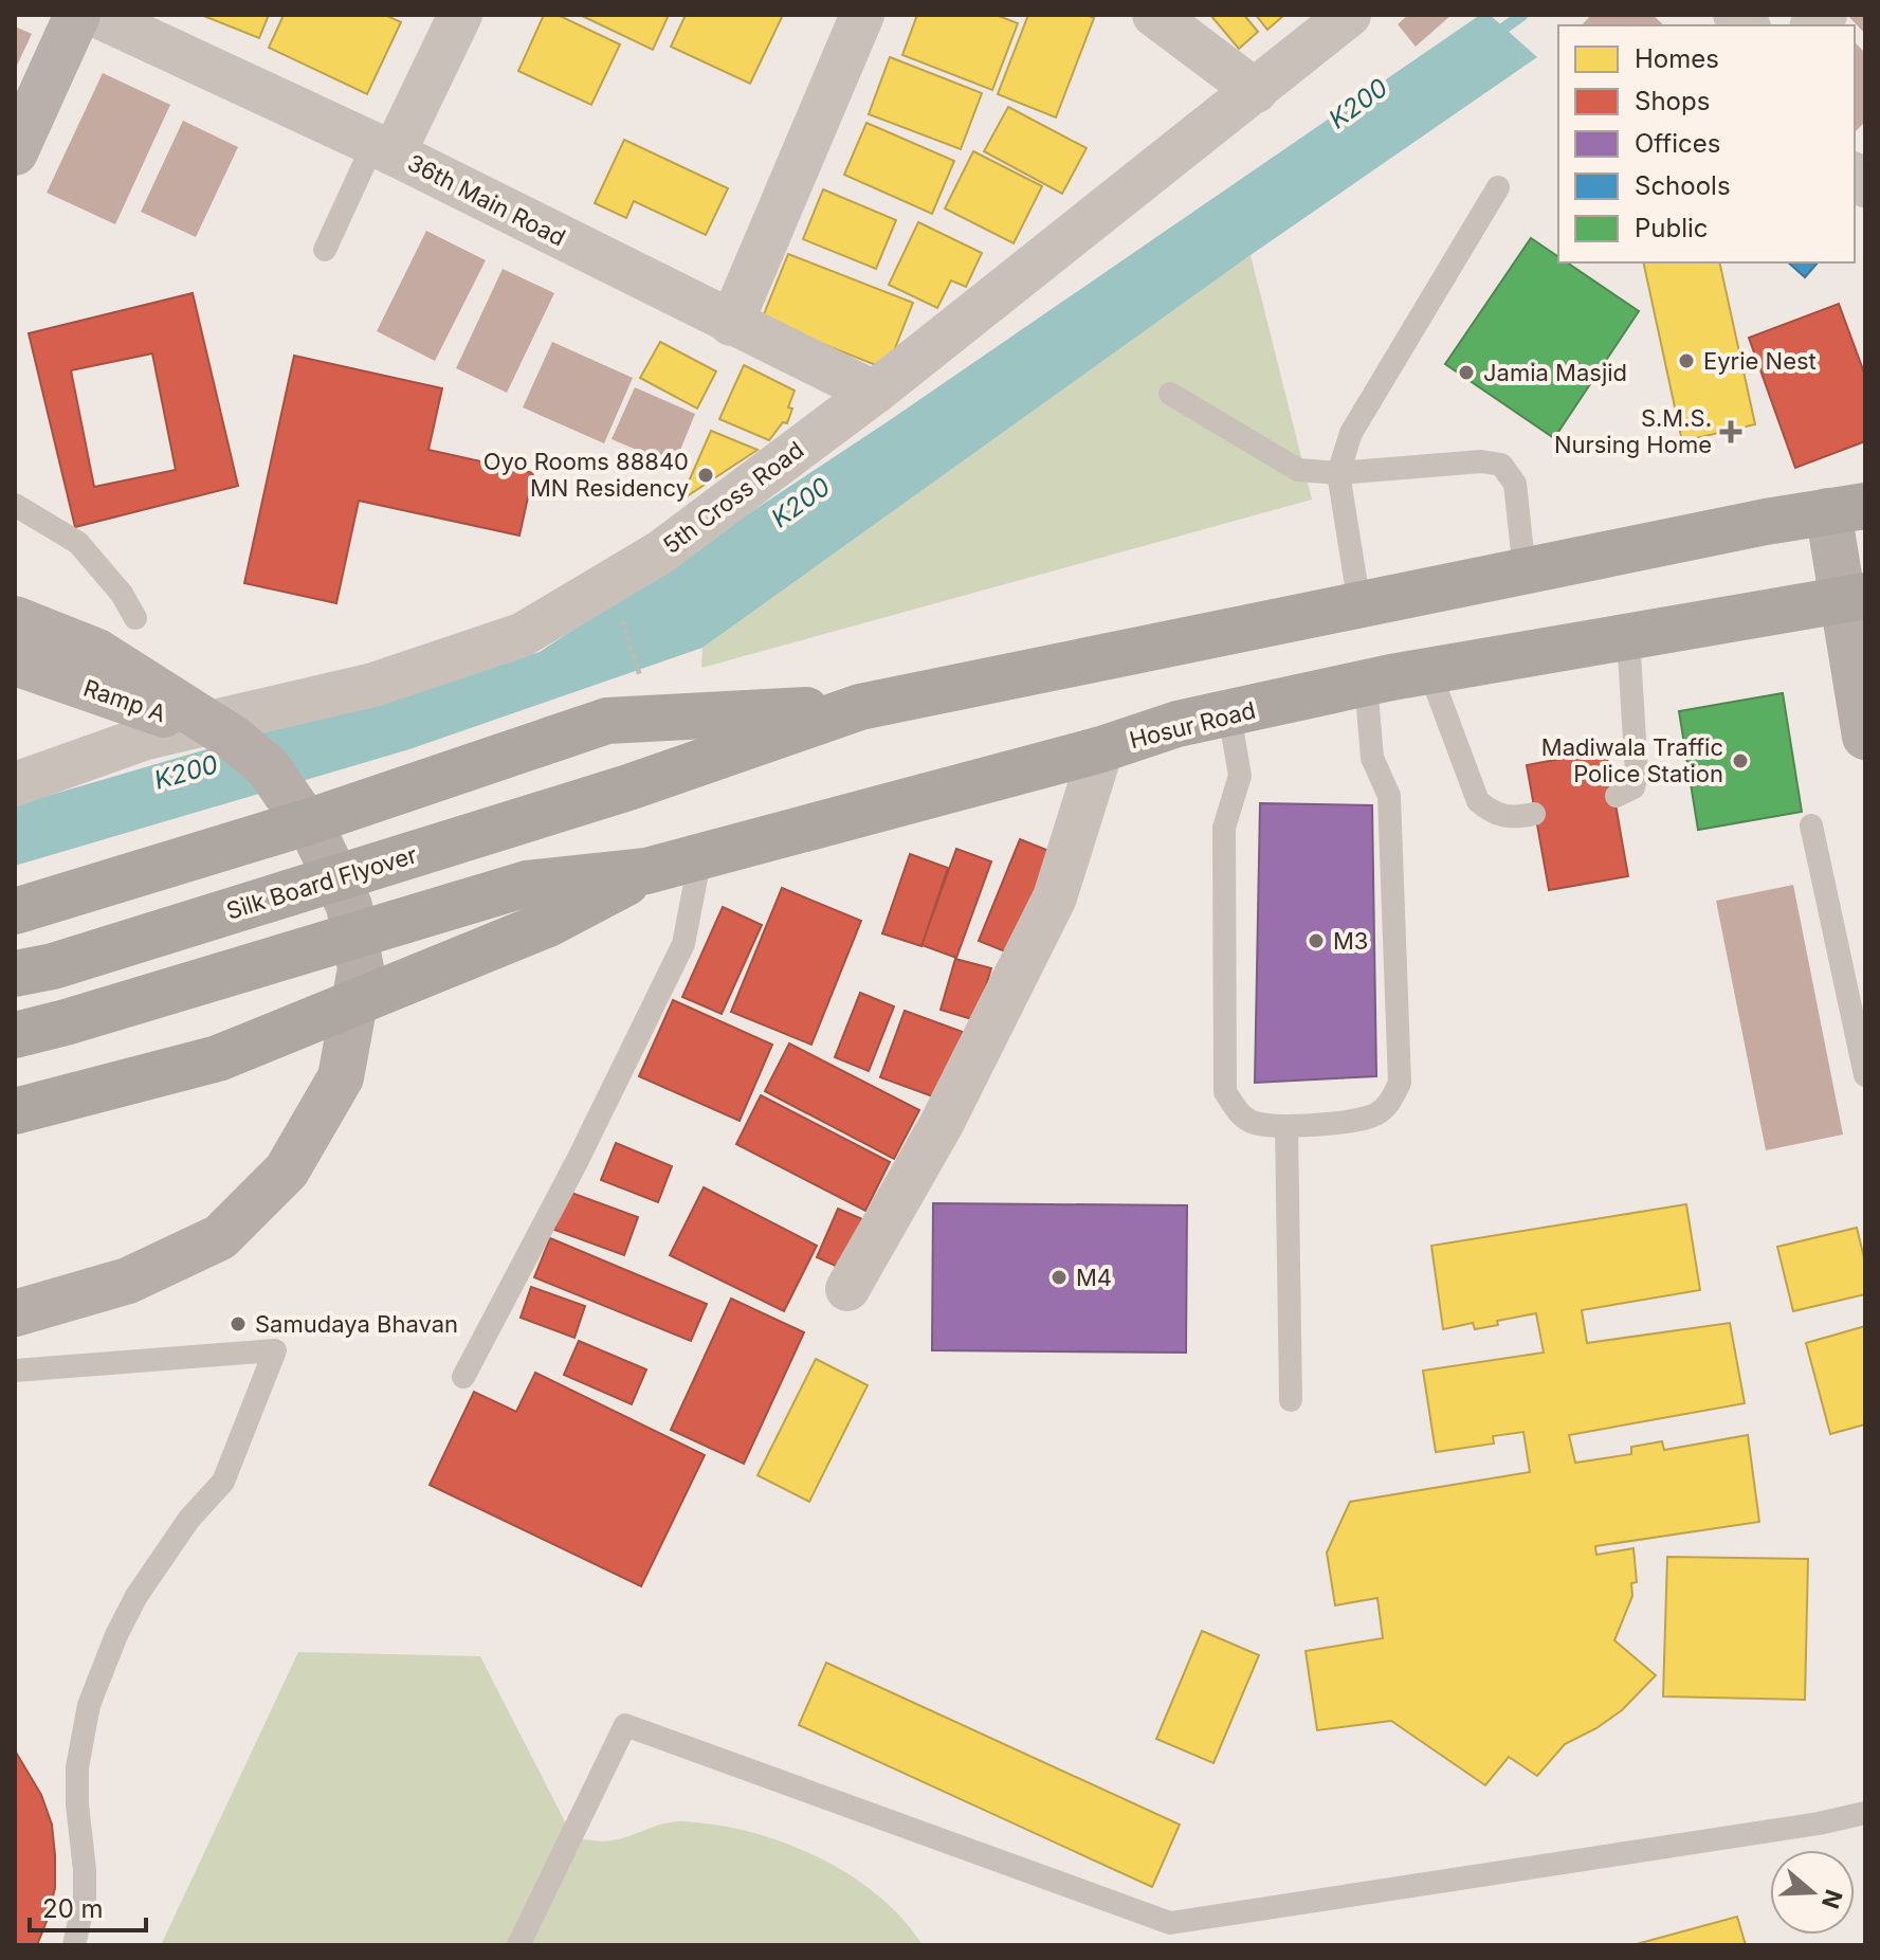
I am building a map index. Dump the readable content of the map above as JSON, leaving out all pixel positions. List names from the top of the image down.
{
  "streets": {
    "highway": ["Hosur Road", "Silk Board Flyover"],
    "main road": ["Ramp A"],
    "street": ["36th Main Road", "5th Cross Road"]
  },
  "crossings": [
    ["36th Main Road", "5th Cross Road"]
  ],
  "water": ["K200"],
  "places": {
    "other": [
      "Eyrie Nest",
      "Jamia Masjid",
      "Oyo Rooms 88840 MN Residency",
      "Madiwala Traffic Police Station",
      "M3",
      "M4",
      "Samudaya Bhavan"
    ],
    "health": ["S.M.S. Nursing Home"]
  },
  "legend": [
    "Homes",
    "Shops",
    "Offices",
    "Schools",
    "Public"
  ],
  "scale_bar": "20 m",
  "north": "right"
}
